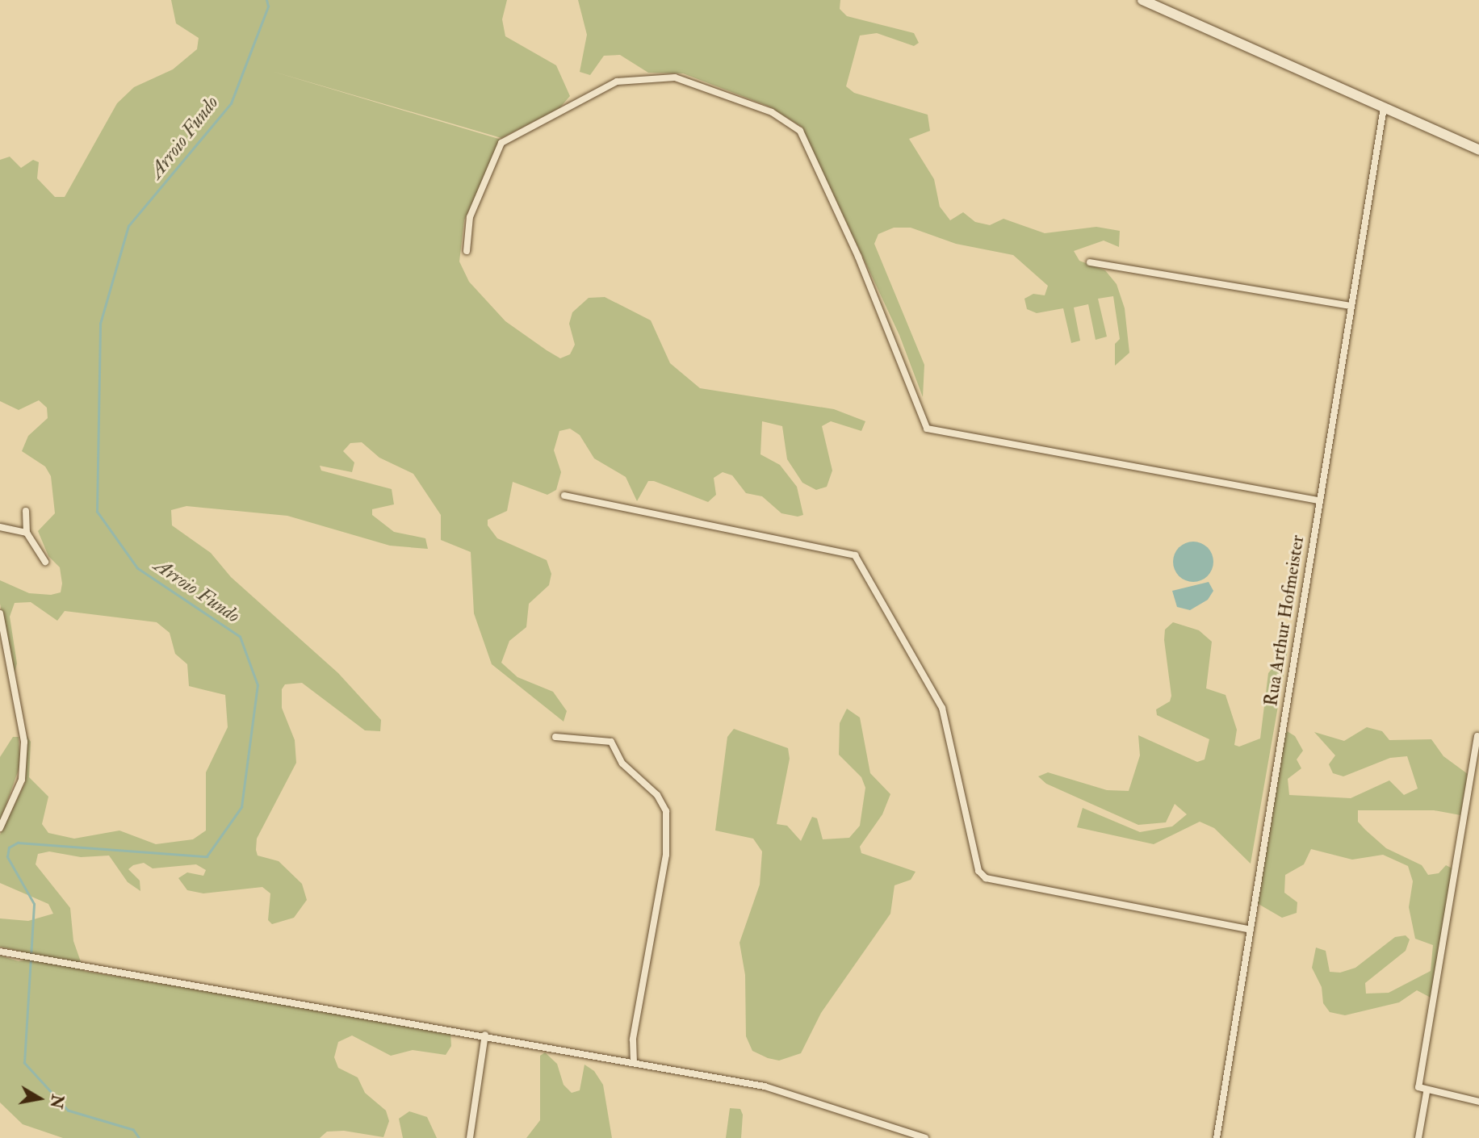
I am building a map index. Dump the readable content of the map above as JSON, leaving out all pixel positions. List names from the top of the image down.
{
  "streets": {
    "street": ["Rua Arthur Hofmeister"]
  },
  "water": ["Arroio Fundo"],
  "north": "right"
}
